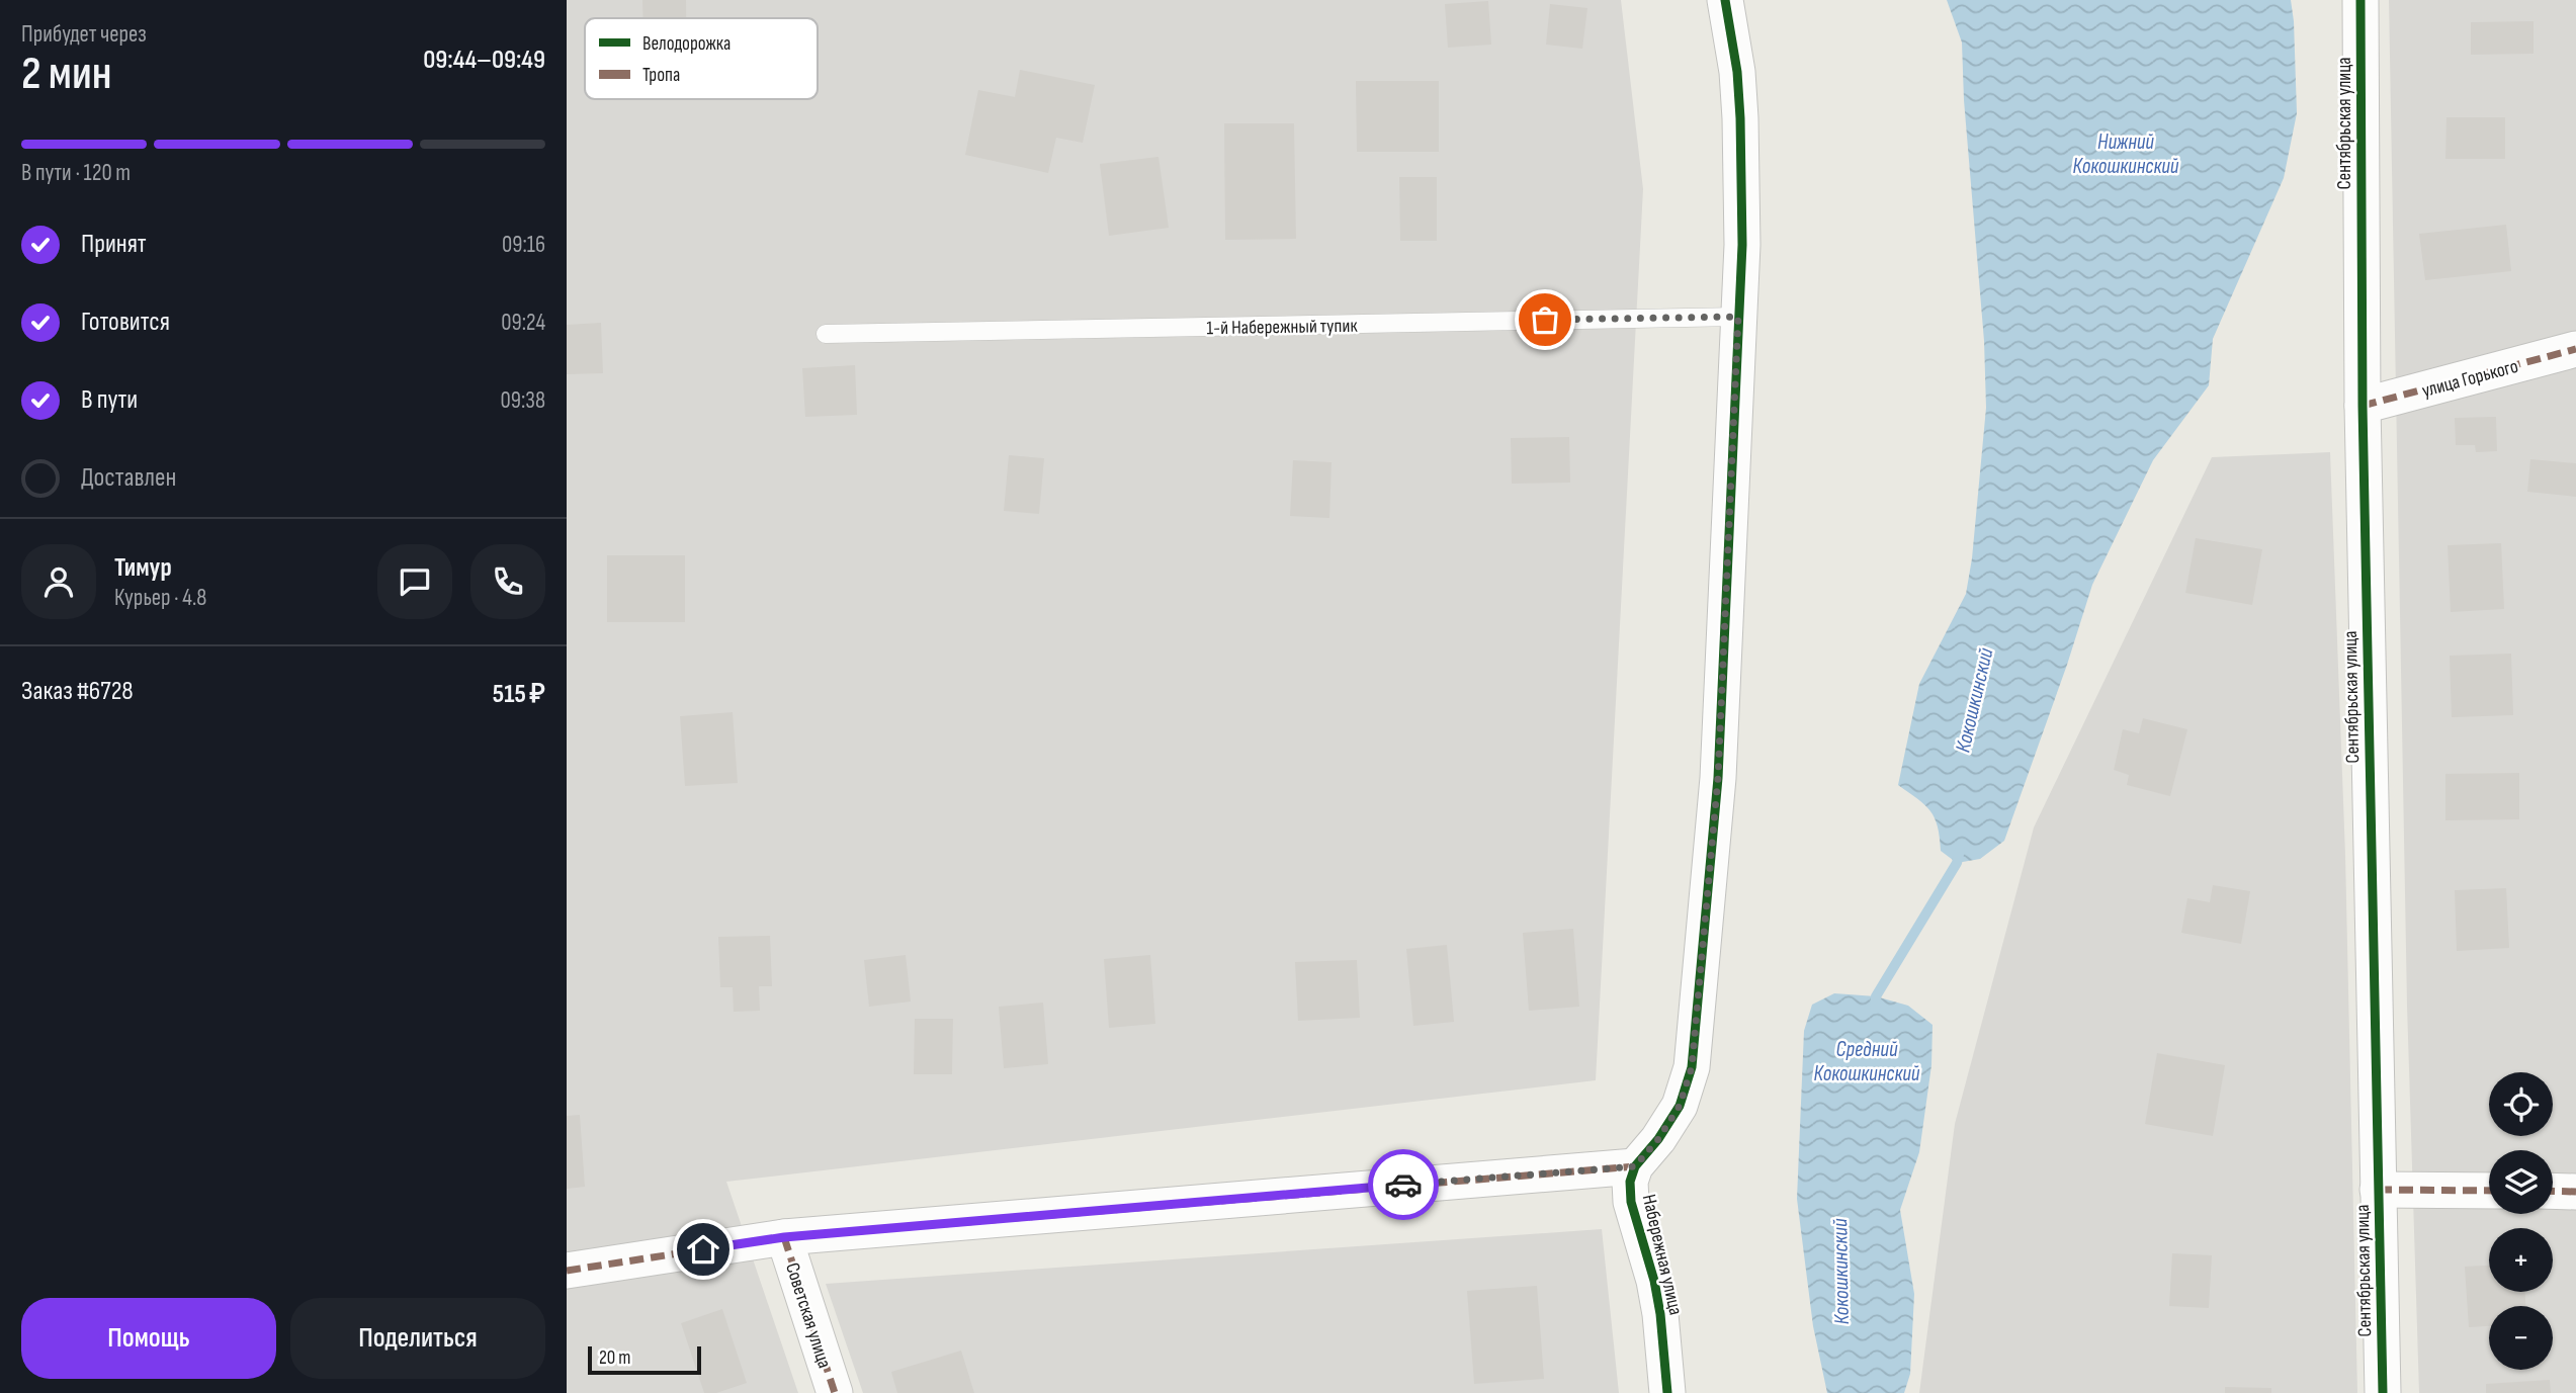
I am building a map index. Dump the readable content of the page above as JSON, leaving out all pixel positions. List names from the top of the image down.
{
  "streets": {
    "street": [
      "Сентябрьская улица",
      "улица Горького",
      "Набережная улица",
      "Советская улица"
    ],
    "lane": ["1-й Набережный тупик"]
  },
  "crossings": [
    ["Сентябрьская улица", "улица Горького"]
  ],
  "water": ["Нижний Кокошкинский", "Кокошкинский", "Средний Кокошкинский"],
  "legend": ["Велодорожка", "Тропа"],
  "scale_bar": "20 m",
  "page": {
    "heading": ["2 мин", "Прибудет через", "09:44–09:49"],
    "panel": [
      "Тимур",
      "Курьер · 4.8",
      "Заказ #6728",
      "515 ₽"
    ],
    "bar": "В пути · 120 m",
    "list": [
      ["Принят", "09:16"],
      ["Готовится", "09:24"],
      ["В пути", "09:38"],
      "Доставлен"
    ],
    "map_buttons": ["+", "−"],
    "buttons": ["Помощь", "Поделиться"],
    "scale": "20 m"
  }
}
